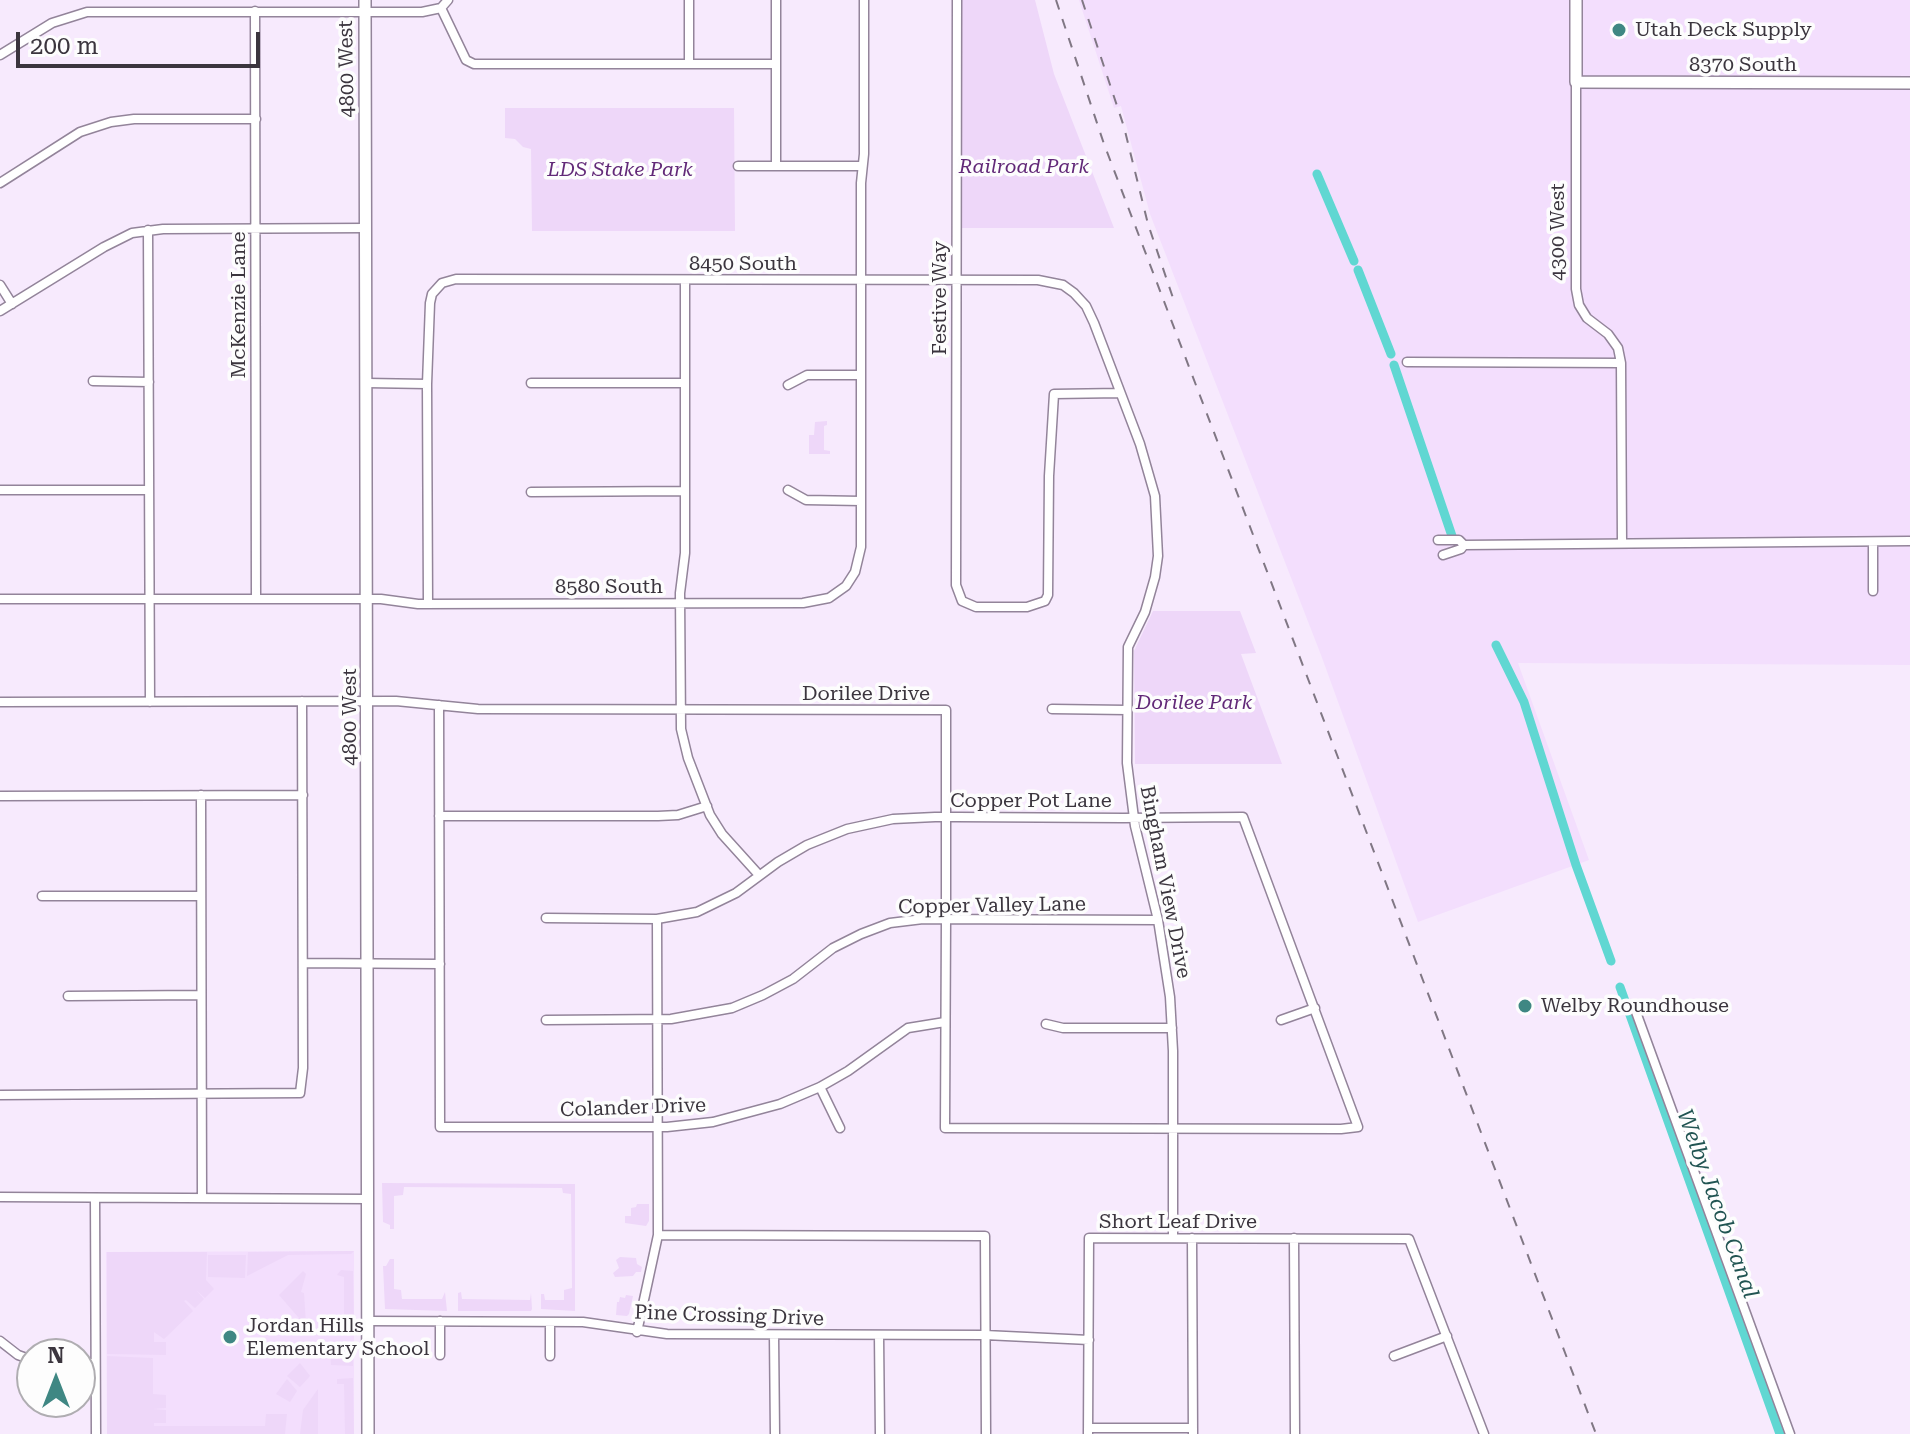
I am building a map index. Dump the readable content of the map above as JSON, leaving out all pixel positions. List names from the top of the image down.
{
  "streets": {
    "street": [
      "8370 South",
      "4800 West",
      "4300 West",
      "8450 South",
      "Festive Way",
      "McKenzie Lane",
      "8580 South",
      "Dorilee Drive",
      "Copper Pot Lane",
      "Bingham View Drive",
      "Copper Valley Lane",
      "Colander Drive",
      "Short Leaf Drive",
      "Pine Crossing Drive"
    ]
  },
  "crossings": [
    ["8370 South", "4300 West"],
    ["4800 West", "8580 South"],
    ["4800 West", "Dorilee Drive"],
    ["4800 West", "Pine Crossing Drive"],
    ["8450 South", "Festive Way"],
    ["8450 South", "Bingham View Drive"],
    ["Festive Way", "Bingham View Drive"],
    ["McKenzie Lane", "8580 South"],
    ["Dorilee Drive", "Copper Pot Lane"],
    ["Dorilee Drive", "Bingham View Drive"],
    ["Dorilee Drive", "Copper Valley Lane"],
    ["Dorilee Drive", "Colander Drive"],
    ["Copper Pot Lane", "Bingham View Drive"],
    ["Bingham View Drive", "Copper Valley Lane"],
    ["Bingham View Drive", "Short Leaf Drive"],
    ["Short Leaf Drive", "Pine Crossing Drive"]
  ],
  "water": ["Welby Jacob Canal"],
  "parks": ["Railroad Park", "LDS Stake Park", "Dorilee Park"],
  "places": ["Utah Deck Supply", "Welby Roundhouse", "Jordan Hills Elementary School"],
  "scale_bar": "200 m",
  "north": "top"
}
